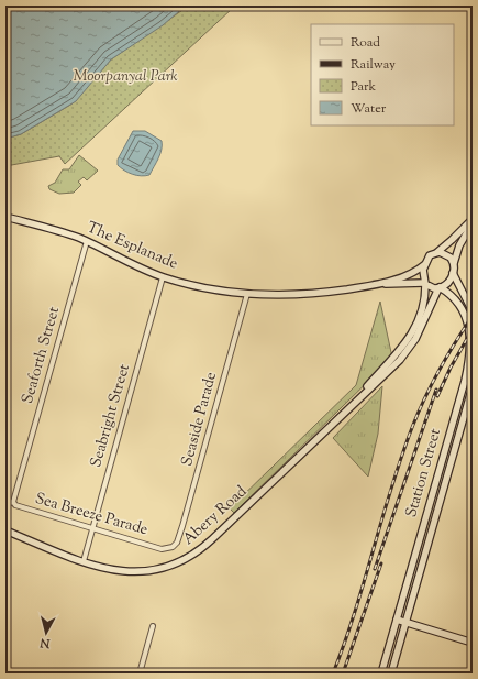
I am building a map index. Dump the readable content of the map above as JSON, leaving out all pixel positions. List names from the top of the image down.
{
  "streets": {
    "main road": ["The Esplanade", "Station Street", "Abery Road"],
    "street": [
      "Seaforth Street",
      "Seabright Street",
      "Seaside Parade",
      "Sea Breeze Parade"
    ]
  },
  "crossings": [
    ["The Esplanade", "Seaforth Street"],
    ["The Esplanade", "Seabright Street"],
    ["The Esplanade", "Seaside Parade"],
    ["The Esplanade", "Station Street"],
    ["The Esplanade", "Abery Road"],
    ["Seaforth Street", "Sea Breeze Parade"],
    ["Seabright Street", "Sea Breeze Parade"],
    ["Seabright Street", "Abery Road"],
    ["Seaside Parade", "Sea Breeze Parade"],
    ["Station Street", "Abery Road"]
  ],
  "parks": ["Moorpanyal Park"],
  "legend": [
    "Road",
    "Railway",
    "Park",
    "Water"
  ],
  "north": "bottom"
}
